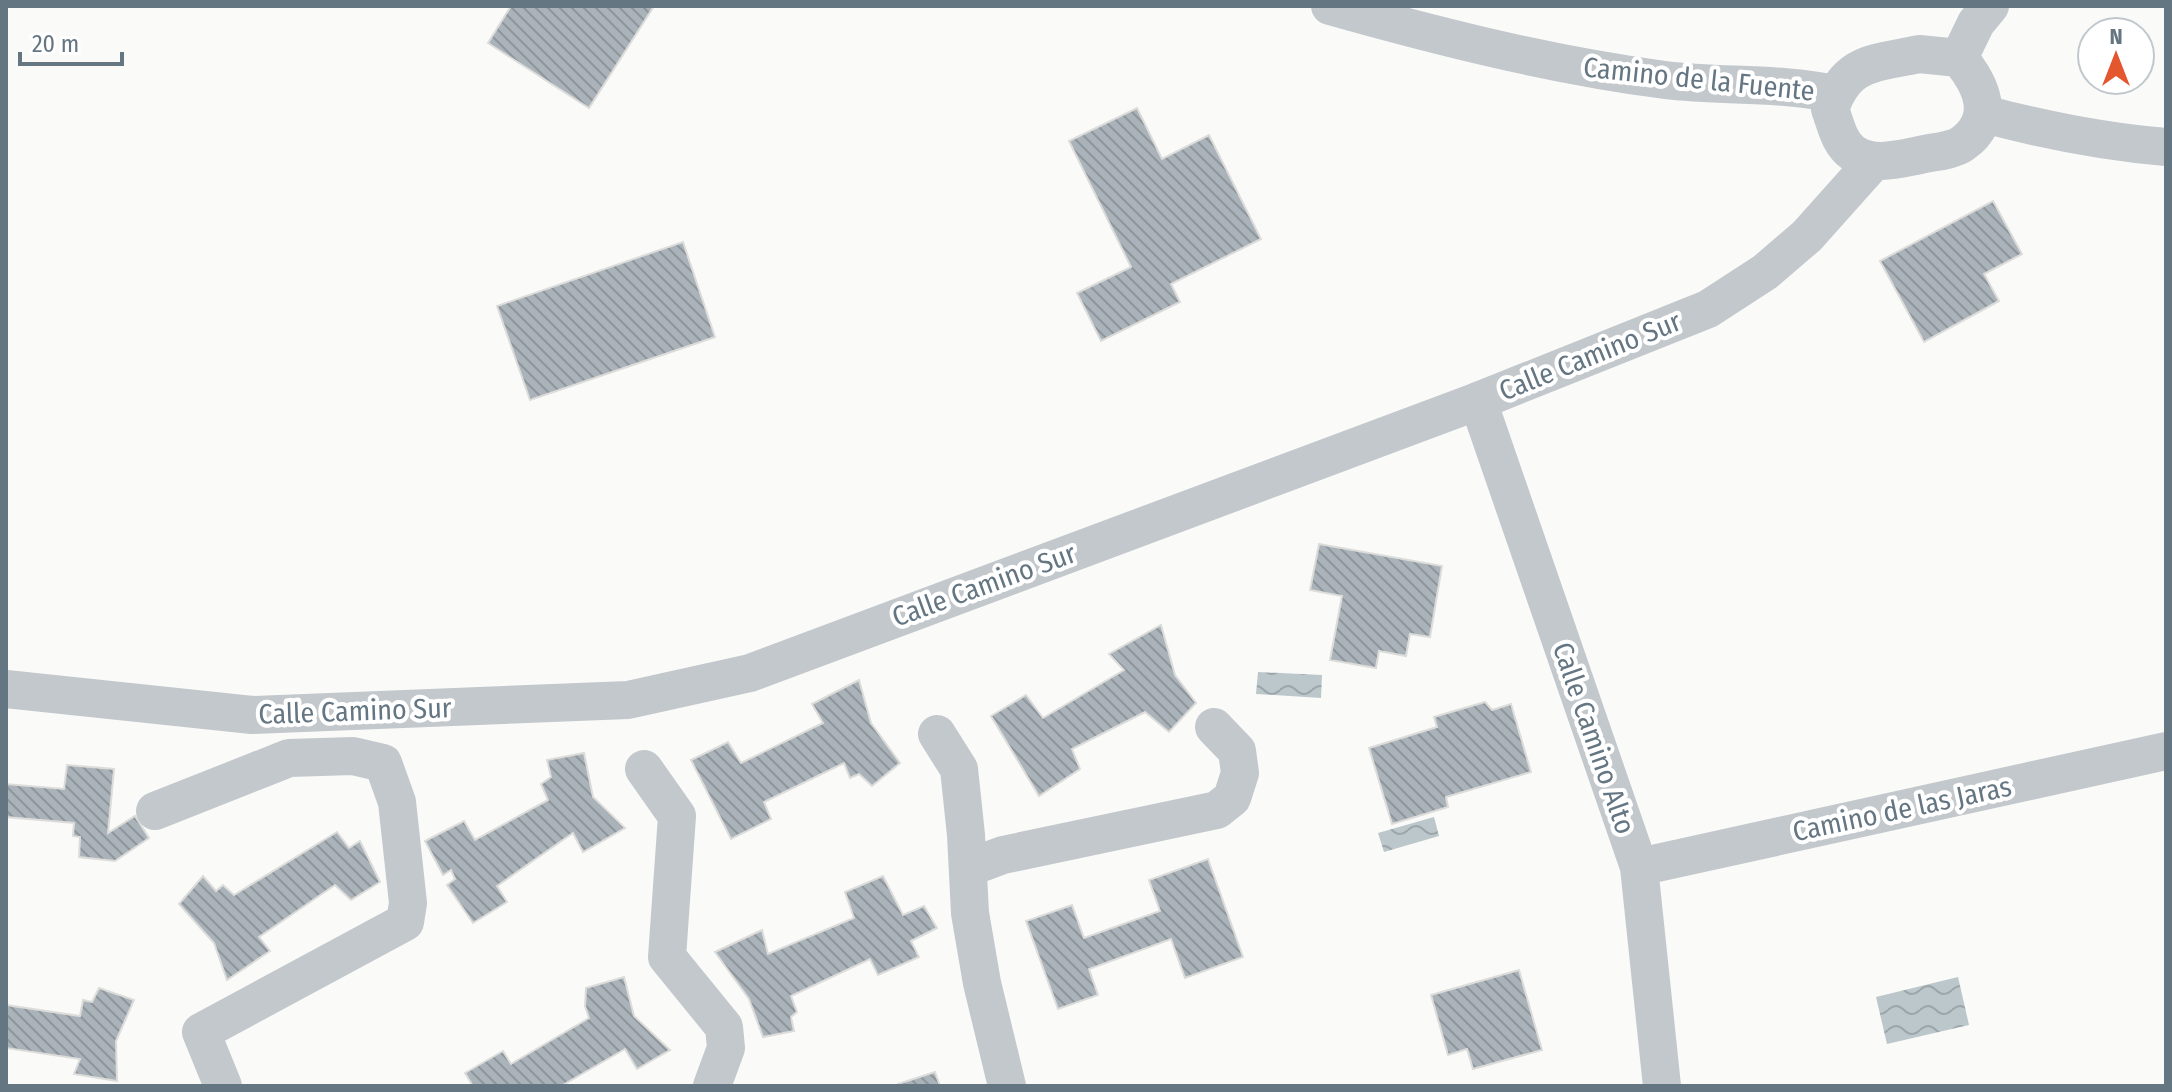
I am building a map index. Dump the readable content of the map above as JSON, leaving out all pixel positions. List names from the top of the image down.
{
  "streets": {
    "street": [
      "Camino de la Fuente",
      "Calle Camino Sur",
      "Calle Camino Alto",
      "Camino de las Jaras"
    ]
  },
  "crossings": [
    ["Camino de la Fuente", "Calle Camino Sur"],
    ["Calle Camino Sur", "Calle Camino Alto"],
    ["Calle Camino Alto", "Camino de las Jaras"]
  ],
  "scale_bar": "20 m",
  "north": "top"
}
